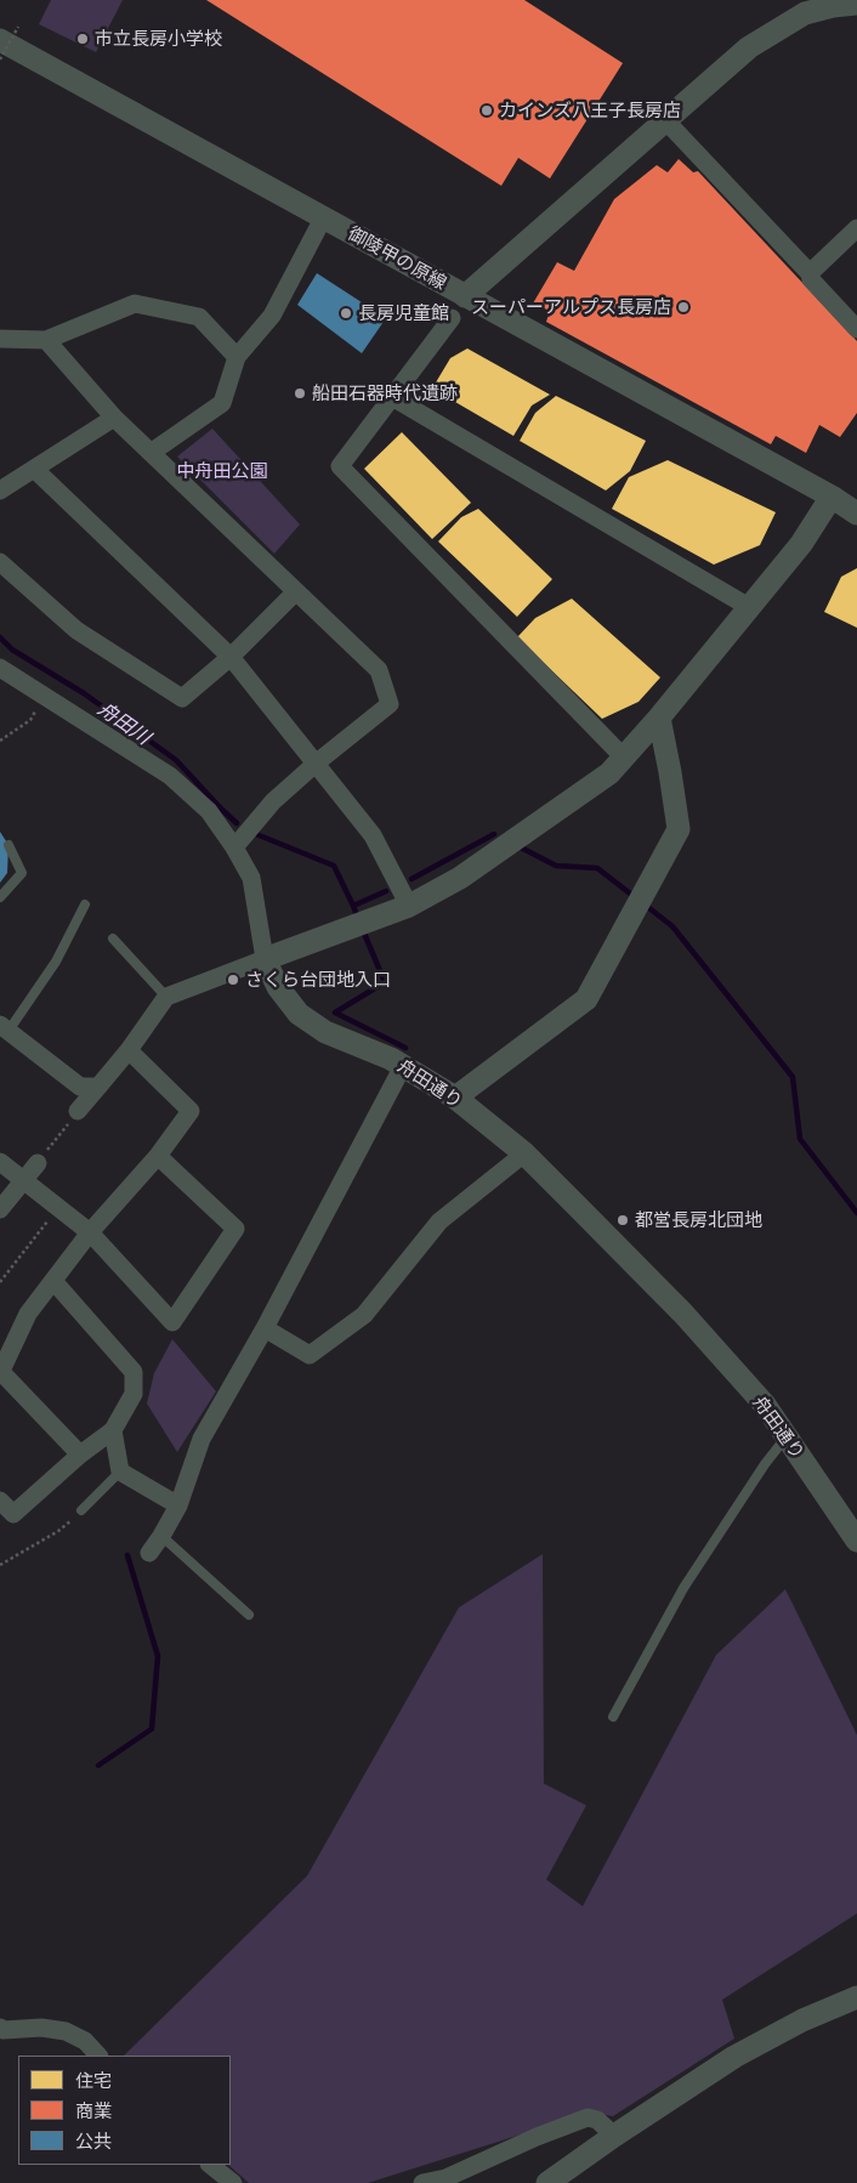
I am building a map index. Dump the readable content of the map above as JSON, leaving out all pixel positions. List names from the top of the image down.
{
  "streets": {
    "street": ["御陵甲の原線", "舟田通り"]
  },
  "water": ["舟田川"],
  "parks": ["中舟田公園"],
  "places": [
    "市立長房小学校",
    "カインズ八王子長房店",
    "スーパーアルプス長房店",
    "長房児童館",
    "船田石器時代遺跡",
    "さくら台団地入口",
    "都営長房北団地"
  ],
  "legend": ["住宅", "商業", "公共"]
}
